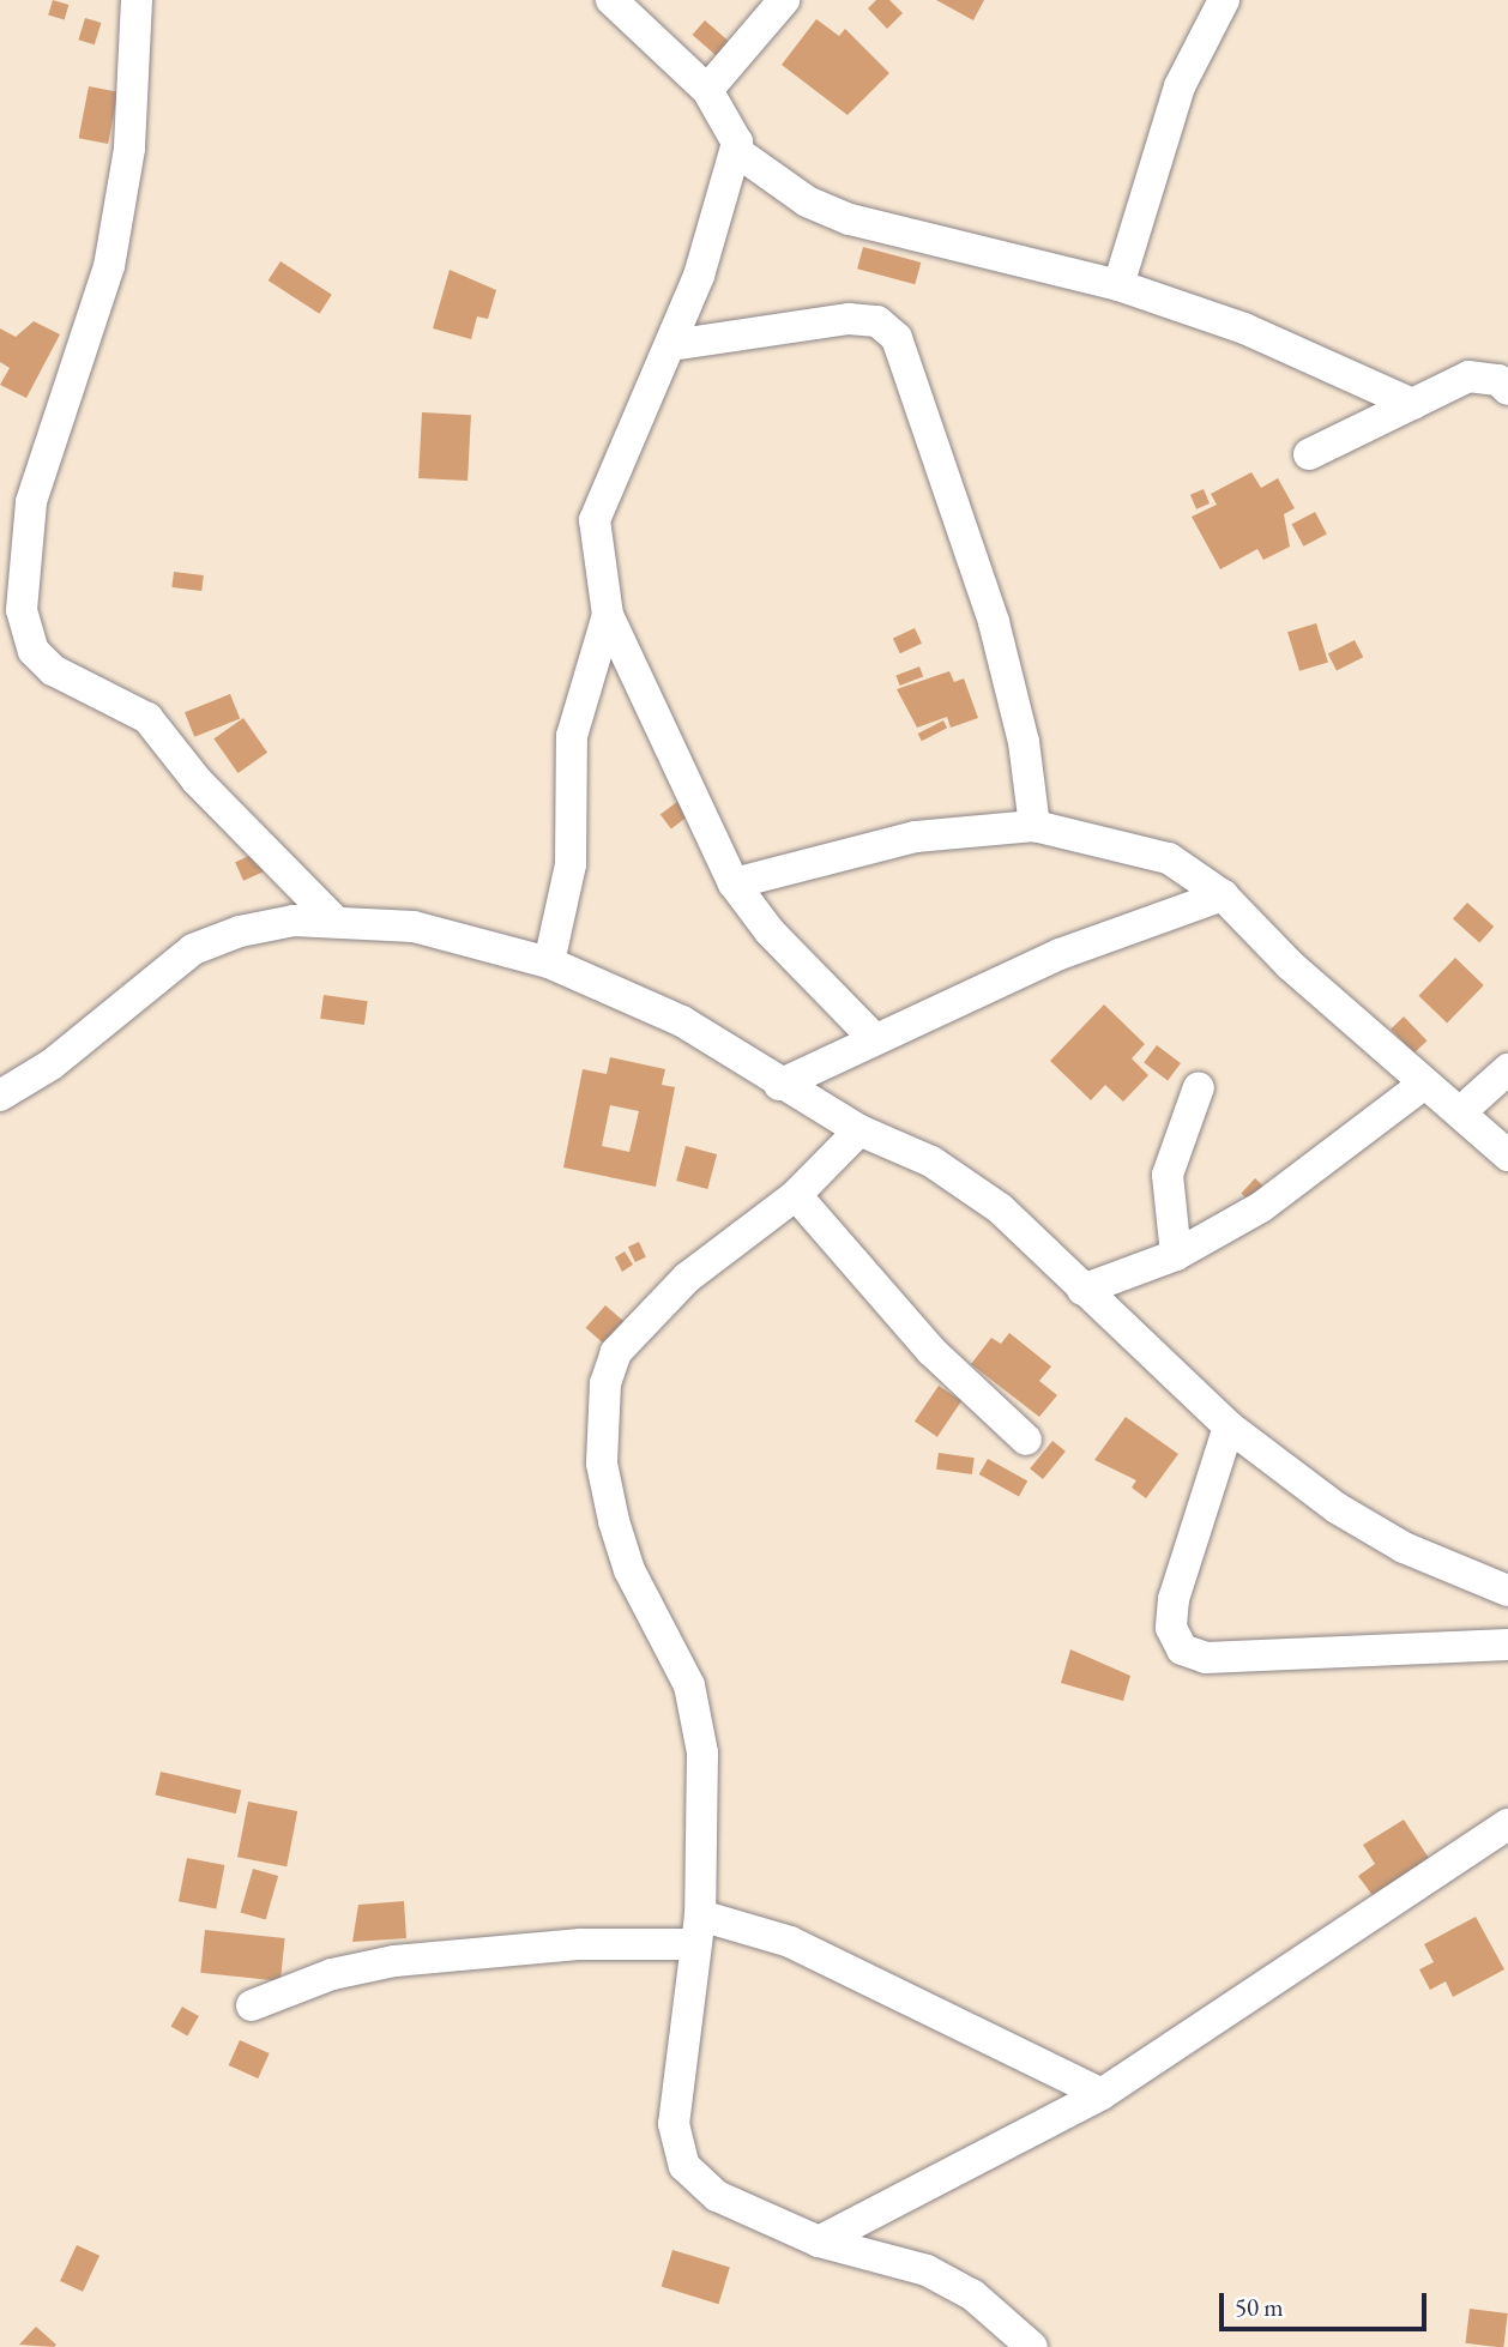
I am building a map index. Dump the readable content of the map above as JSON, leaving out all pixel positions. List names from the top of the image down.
{
  "scale_bar": "50 m"
}
